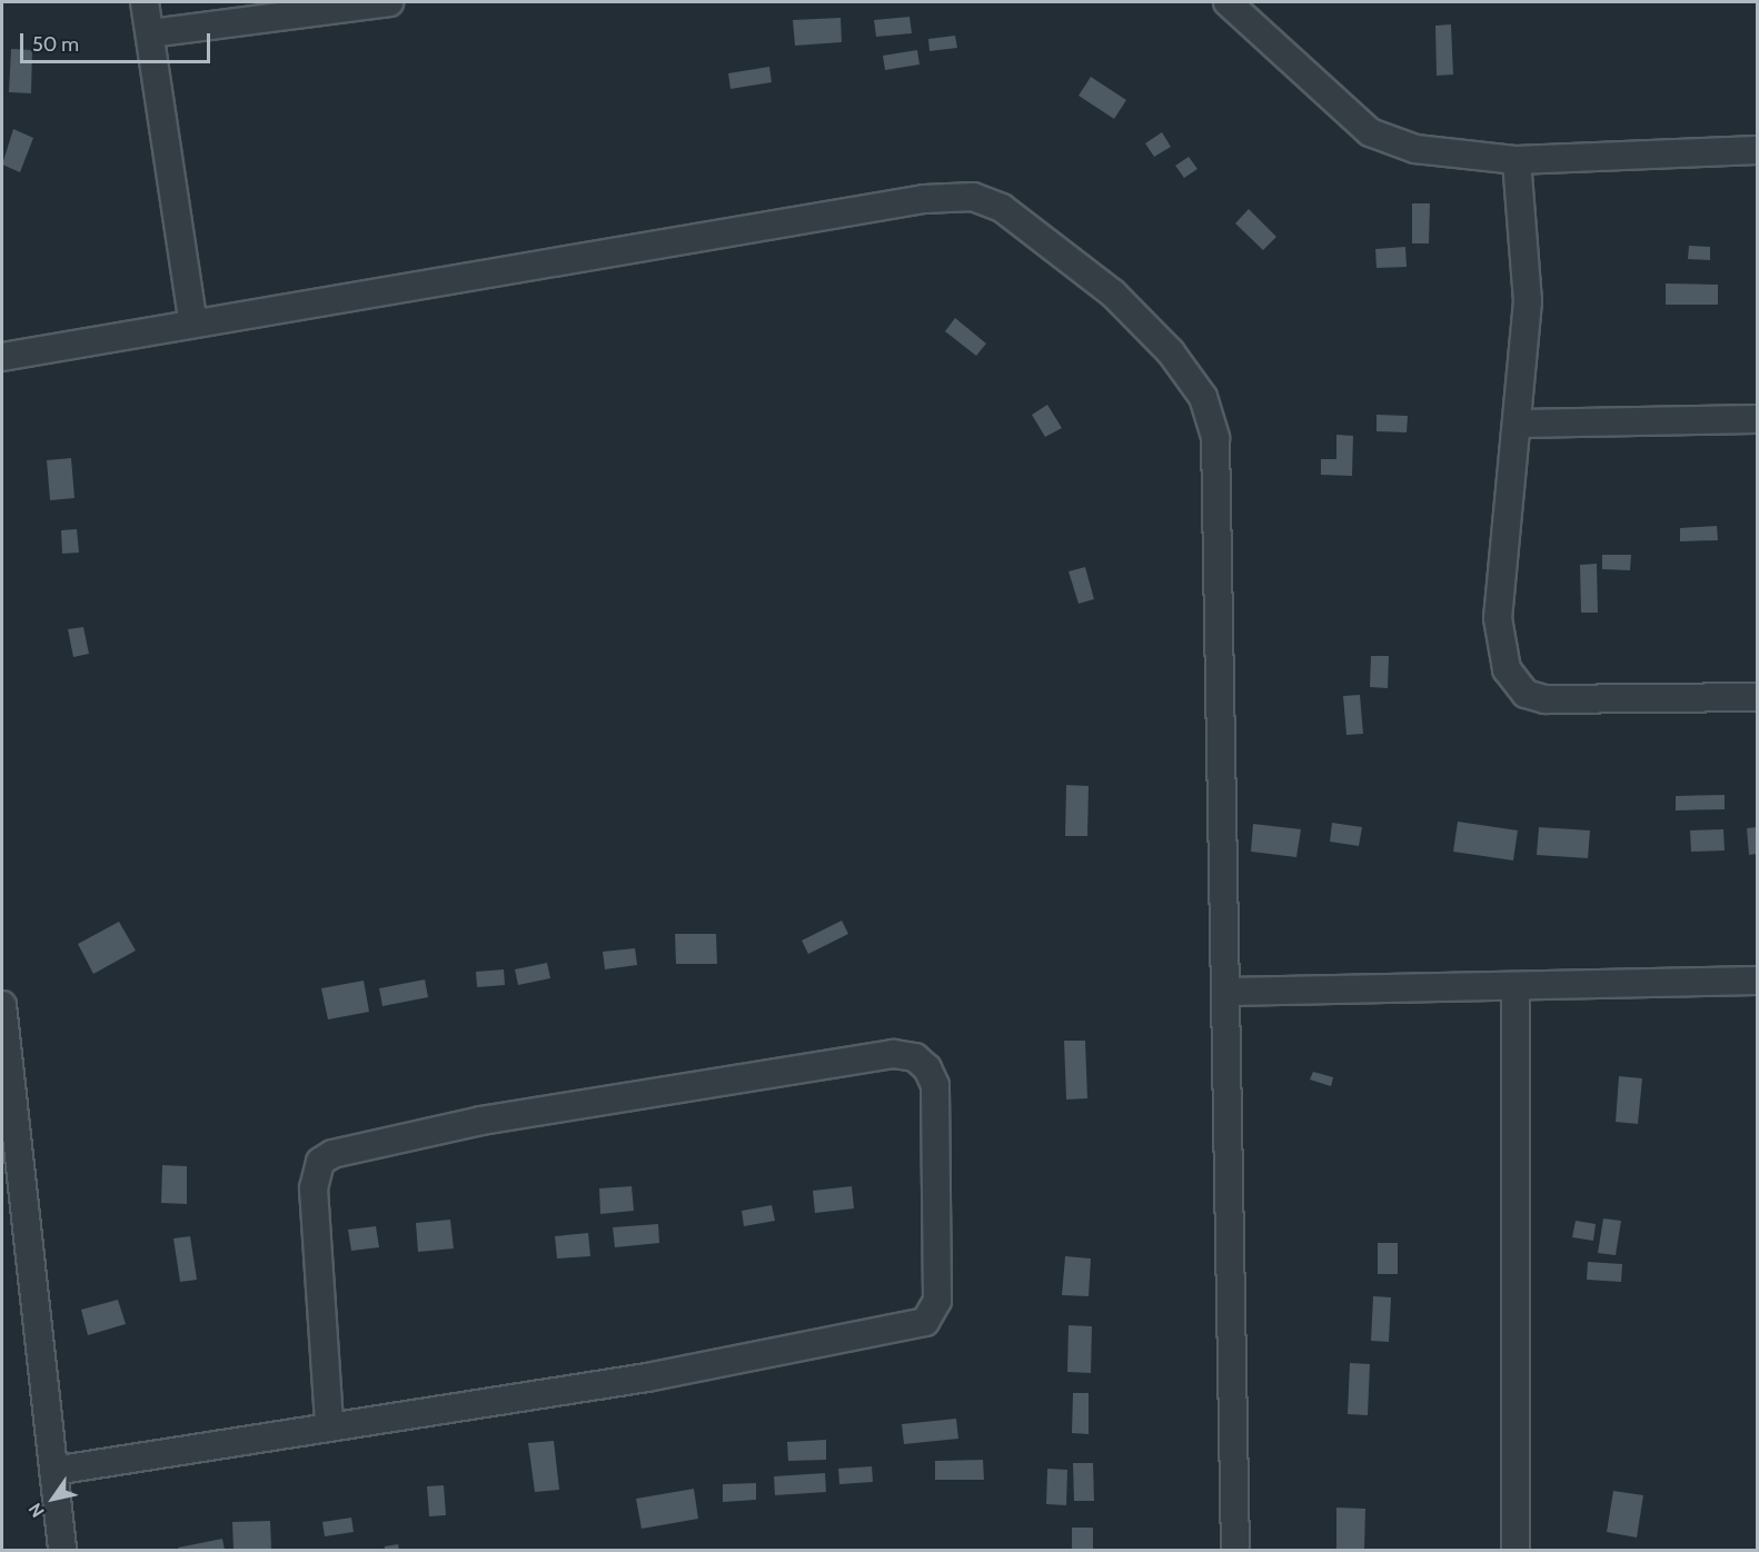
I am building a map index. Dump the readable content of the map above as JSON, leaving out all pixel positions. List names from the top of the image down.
{
  "scale_bar": "50 m",
  "north": "bottom left"
}
